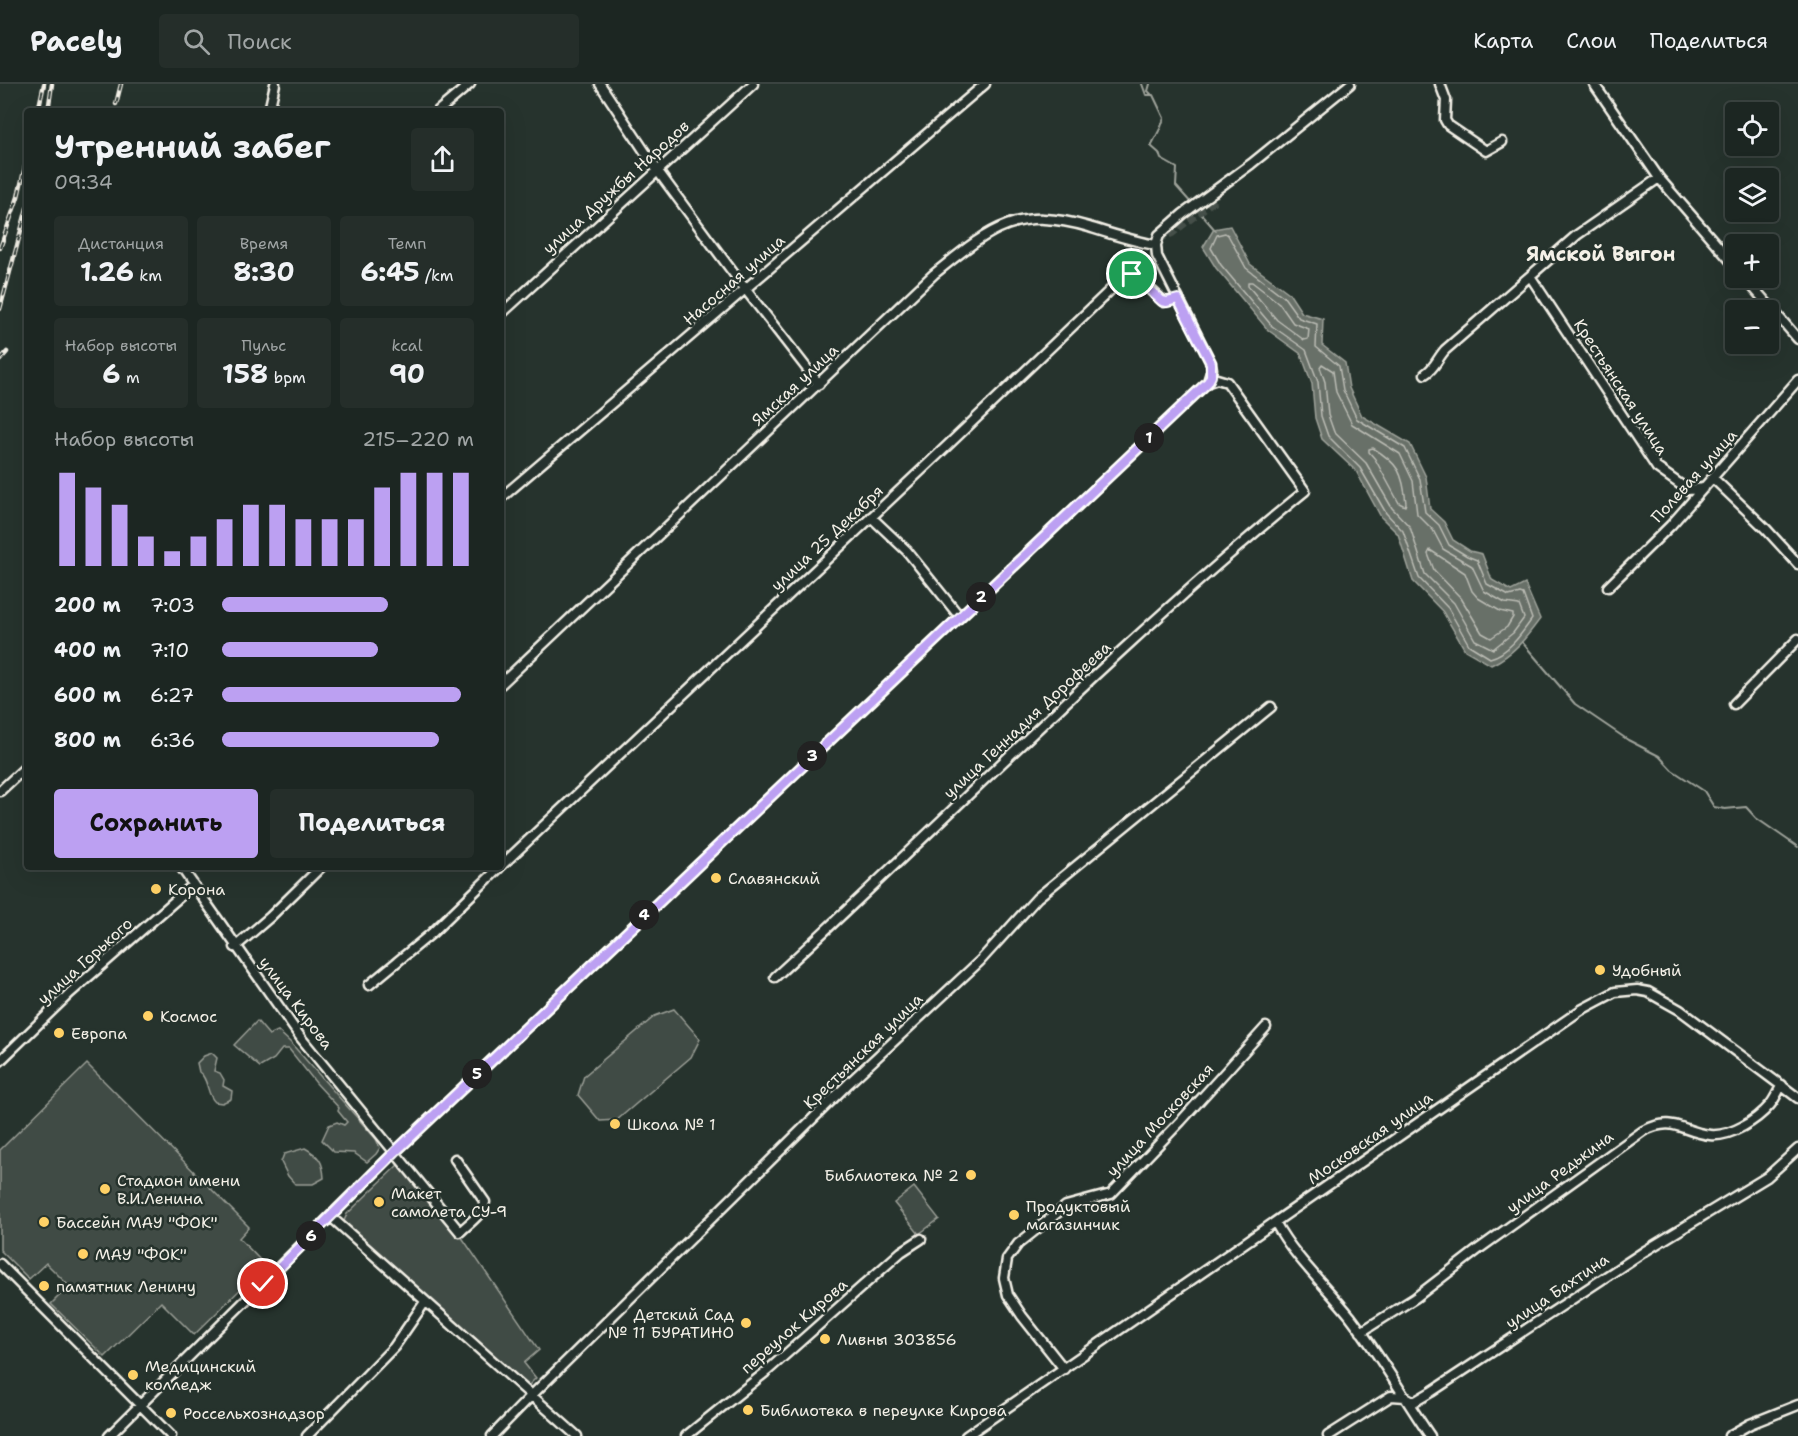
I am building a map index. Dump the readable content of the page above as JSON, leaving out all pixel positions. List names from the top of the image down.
{
  "streets": {
    "street": [
      "улица Дружбы Народов",
      "Насосная улица",
      "Ямская улица",
      "Крестьянская улица",
      "Полевая улица",
      "улица 25 Декабря",
      "улица Геннадия Дорофеева",
      "улица Горького",
      "улица Кирова",
      "улица Московская",
      "Московская улица",
      "улица Редькина",
      "улица Бахтина",
      "переулок Кирова"
    ]
  },
  "crossings": [
    ["Крестьянская улица", "Полевая улица"],
    ["улица Горького", "улица Кирова"],
    ["улица Московская", "Московская улица"],
    ["Московская улица", "улица Редькина"]
  ],
  "districts": ["Ямской Выгон"],
  "places": [
    "Славянский",
    "Корона",
    "Удобный",
    "Космос",
    "Европа",
    "Школа № 1",
    "Библиотека № 2",
    "Стадион имени В.И.Ленина",
    "Макет самолета СУ-9",
    "Продуктовый магазинчик",
    "Бассейн МАУ \"ФОК\"",
    "МАУ \"ФОК\"",
    "памятник Ленину",
    "Детский Сад № 11 БУРАТИНО",
    "Ливны 303856",
    "Медицинский колледж",
    "Библиотека в переулке Кирова",
    "Россельхознадзор"
  ],
  "page": {
    "header": "Pacely",
    "search": "Поиск",
    "nav": ["Карта", "Слои", "Поделиться"],
    "map_buttons": ["+", "−"],
    "heading": ["Утренний забег", "09:34"],
    "stats": [
      ["Дистанция", "1.26 km"],
      ["Время", "8:30"],
      ["Темп", "6:45 /km"],
      ["Набор высоты", "6 m"],
      ["Пульс", "158 bpm"],
      ["kcal", "90"]
    ],
    "chart": ["Набор высоты", "215–220 m"],
    "pins": [
      "1",
      "2",
      "3",
      "4",
      "5",
      "6"
    ],
    "list": [
      {
        "name": "200 m",
        "note": "7:03"
      },
      {
        "name": "400 m",
        "note": "7:10"
      },
      {
        "name": "600 m",
        "note": "6:27"
      },
      {
        "name": "800 m",
        "note": "6:36"
      }
    ],
    "buttons": ["Сохранить", "Поделиться"]
  }
}
